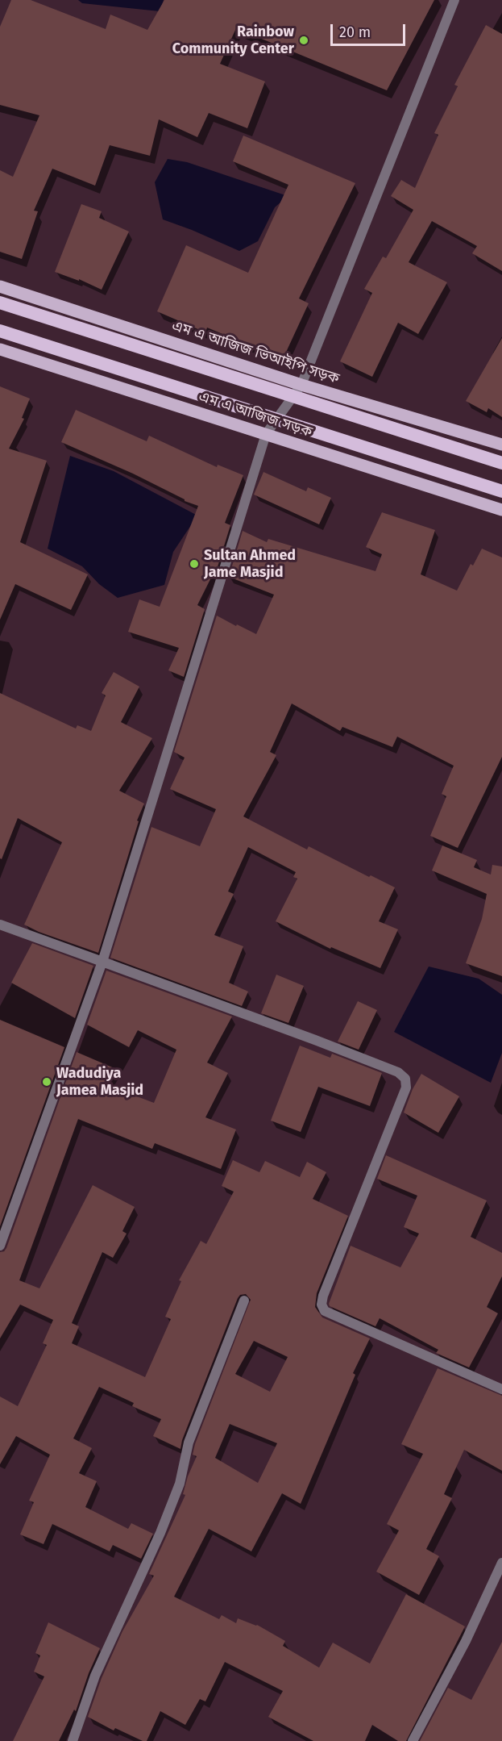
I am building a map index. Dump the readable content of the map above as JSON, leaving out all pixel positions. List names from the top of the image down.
{
  "streets": {
    "main road": ["এম এ আজিজ ভিআইপি সড়ক", "এম এ আজিজ সড়ক"]
  },
  "places": ["Rainbow Community Center", "Sultan Ahmed Jame Masjid", "Wadudiya Jamea Masjid"],
  "scale_bar": "20 m"
}
